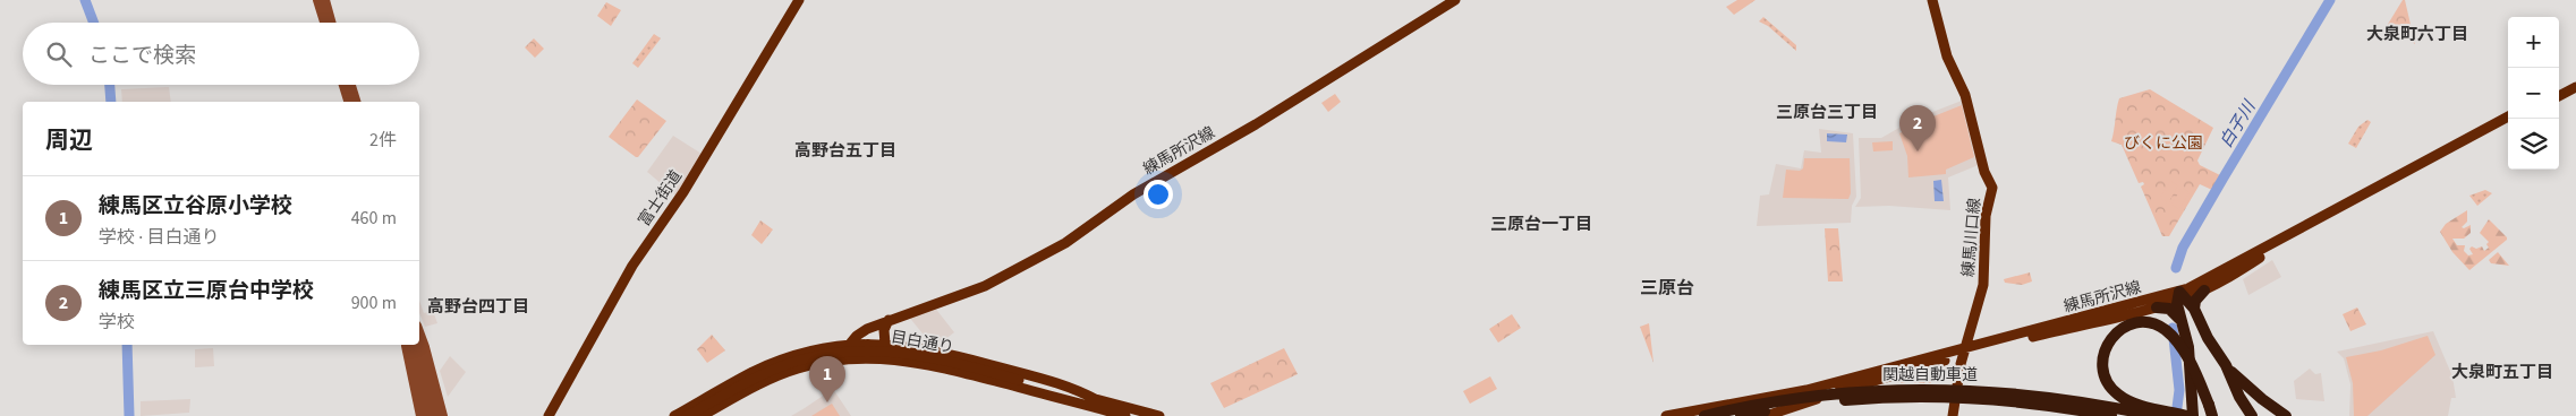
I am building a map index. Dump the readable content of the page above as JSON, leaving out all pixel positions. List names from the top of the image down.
{
  "streets": {
    "highway": ["関越自動車道"],
    "main road": [
      "練馬所沢線",
      "富士街道",
      "練馬川口線",
      "目白通り"
    ]
  },
  "crossings": [
    ["練馬所沢線", "練馬川口線"],
    ["練馬所沢線", "関越自動車道"]
  ],
  "districts": [
    "大泉町六丁目",
    "三原台三丁目",
    "高野台五丁目",
    "三原台一丁目",
    "三原台",
    "高野台四丁目",
    "大泉町五丁目"
  ],
  "water": ["白子川"],
  "parks": ["びくに公園"],
  "page": {
    "map_buttons": ["+", "−"],
    "search": "ここで検索",
    "heading": ["周辺", "2件"],
    "pins": ["2", "1"],
    "list": [
      {
        "mark": "1",
        "name": "練馬区立谷原小学校",
        "note": "学校 · 目白通り",
        "value": "460 m"
      },
      {
        "mark": "2",
        "name": "練馬区立三原台中学校",
        "note": "学校",
        "value": "900 m"
      }
    ]
  }
}
